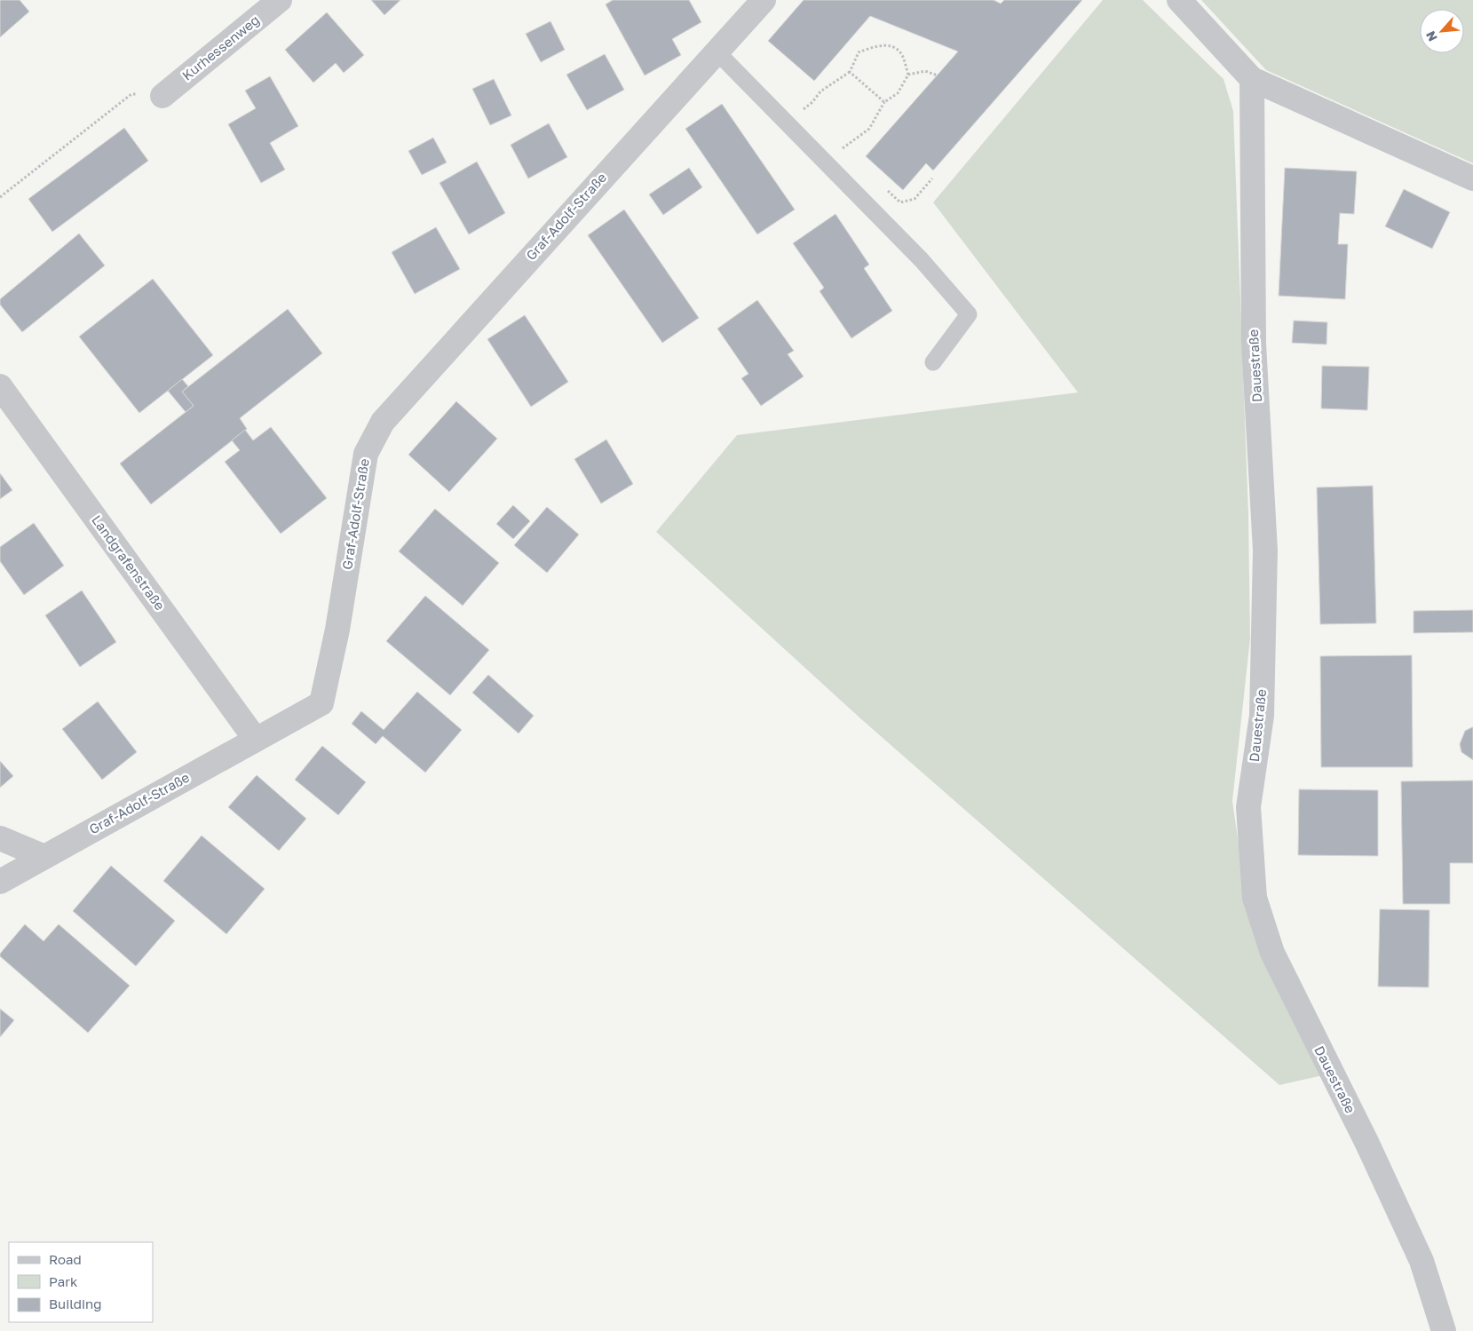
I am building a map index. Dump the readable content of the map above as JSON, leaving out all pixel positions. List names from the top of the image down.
{
  "streets": {
    "street": [
      "Kurhessenweg",
      "Graf-Adolf-Straße",
      "Dauestraße",
      "Landgrafenstraße"
    ]
  },
  "crossings": [
    ["Graf-Adolf-Straße", "Landgrafenstraße"]
  ],
  "legend": ["Road", "Park", "Building"],
  "north": "bottom left"
}
